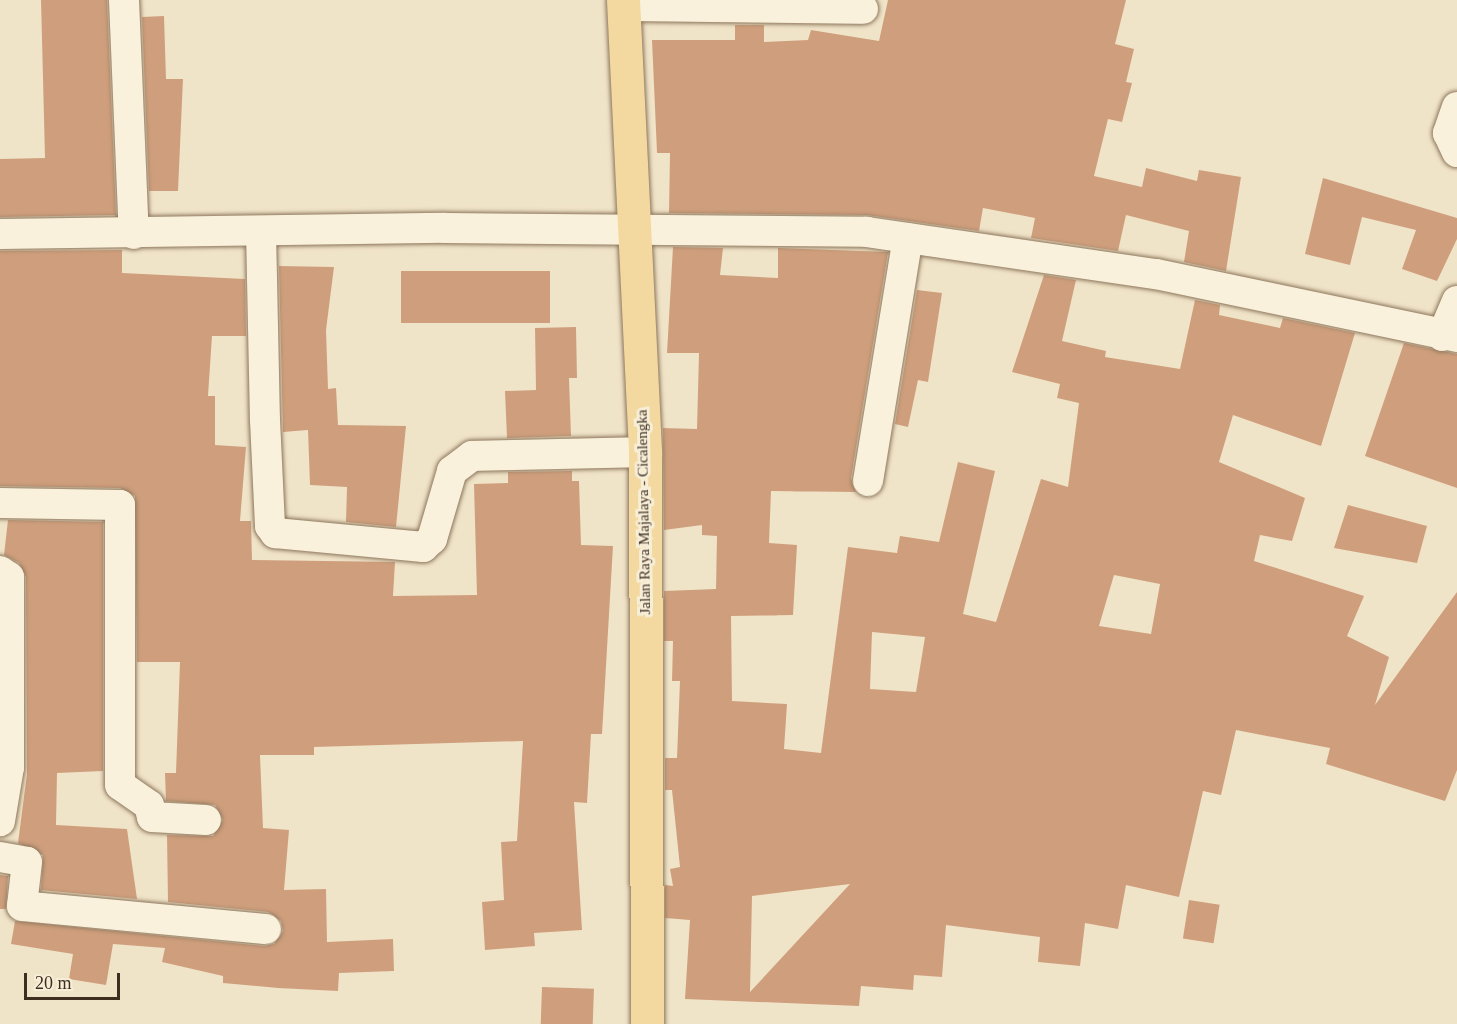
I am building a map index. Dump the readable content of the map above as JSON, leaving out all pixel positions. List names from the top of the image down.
{
  "streets": {
    "main road": ["Jalan Raya Majalaya - Cicalengka"]
  },
  "scale_bar": "20 m"
}
